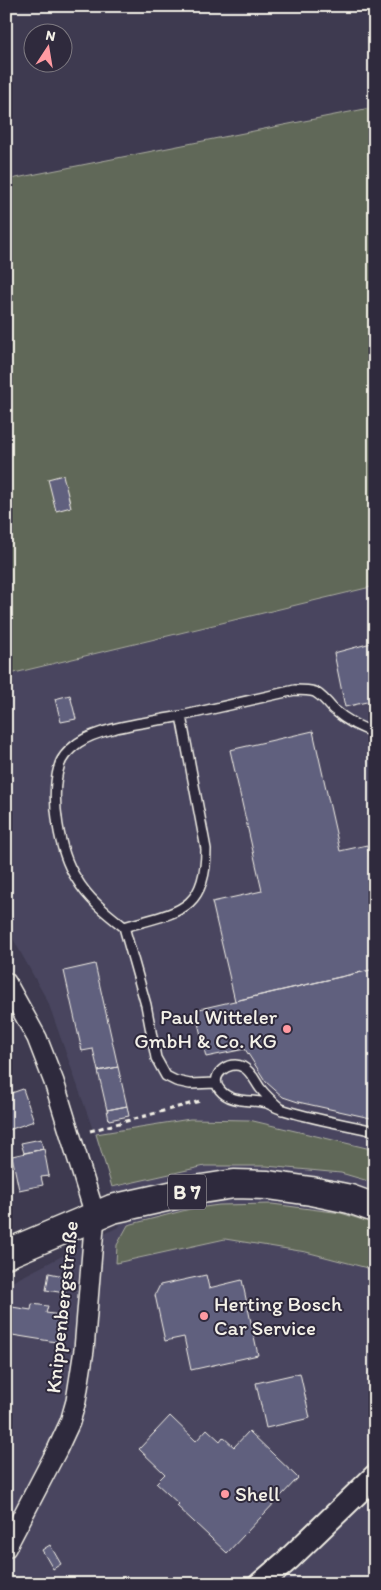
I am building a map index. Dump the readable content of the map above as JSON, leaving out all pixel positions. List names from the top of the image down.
{
  "streets": {
    "main road": ["B 7"],
    "street": ["Knippenbergstraße"]
  },
  "crossings": [
    ["B 7", "Knippenbergstraße"]
  ],
  "places": ["Paul Witteler GmbH & Co. KG", "Herting Bosch Car Service", "Shell"],
  "north": "top"
}
